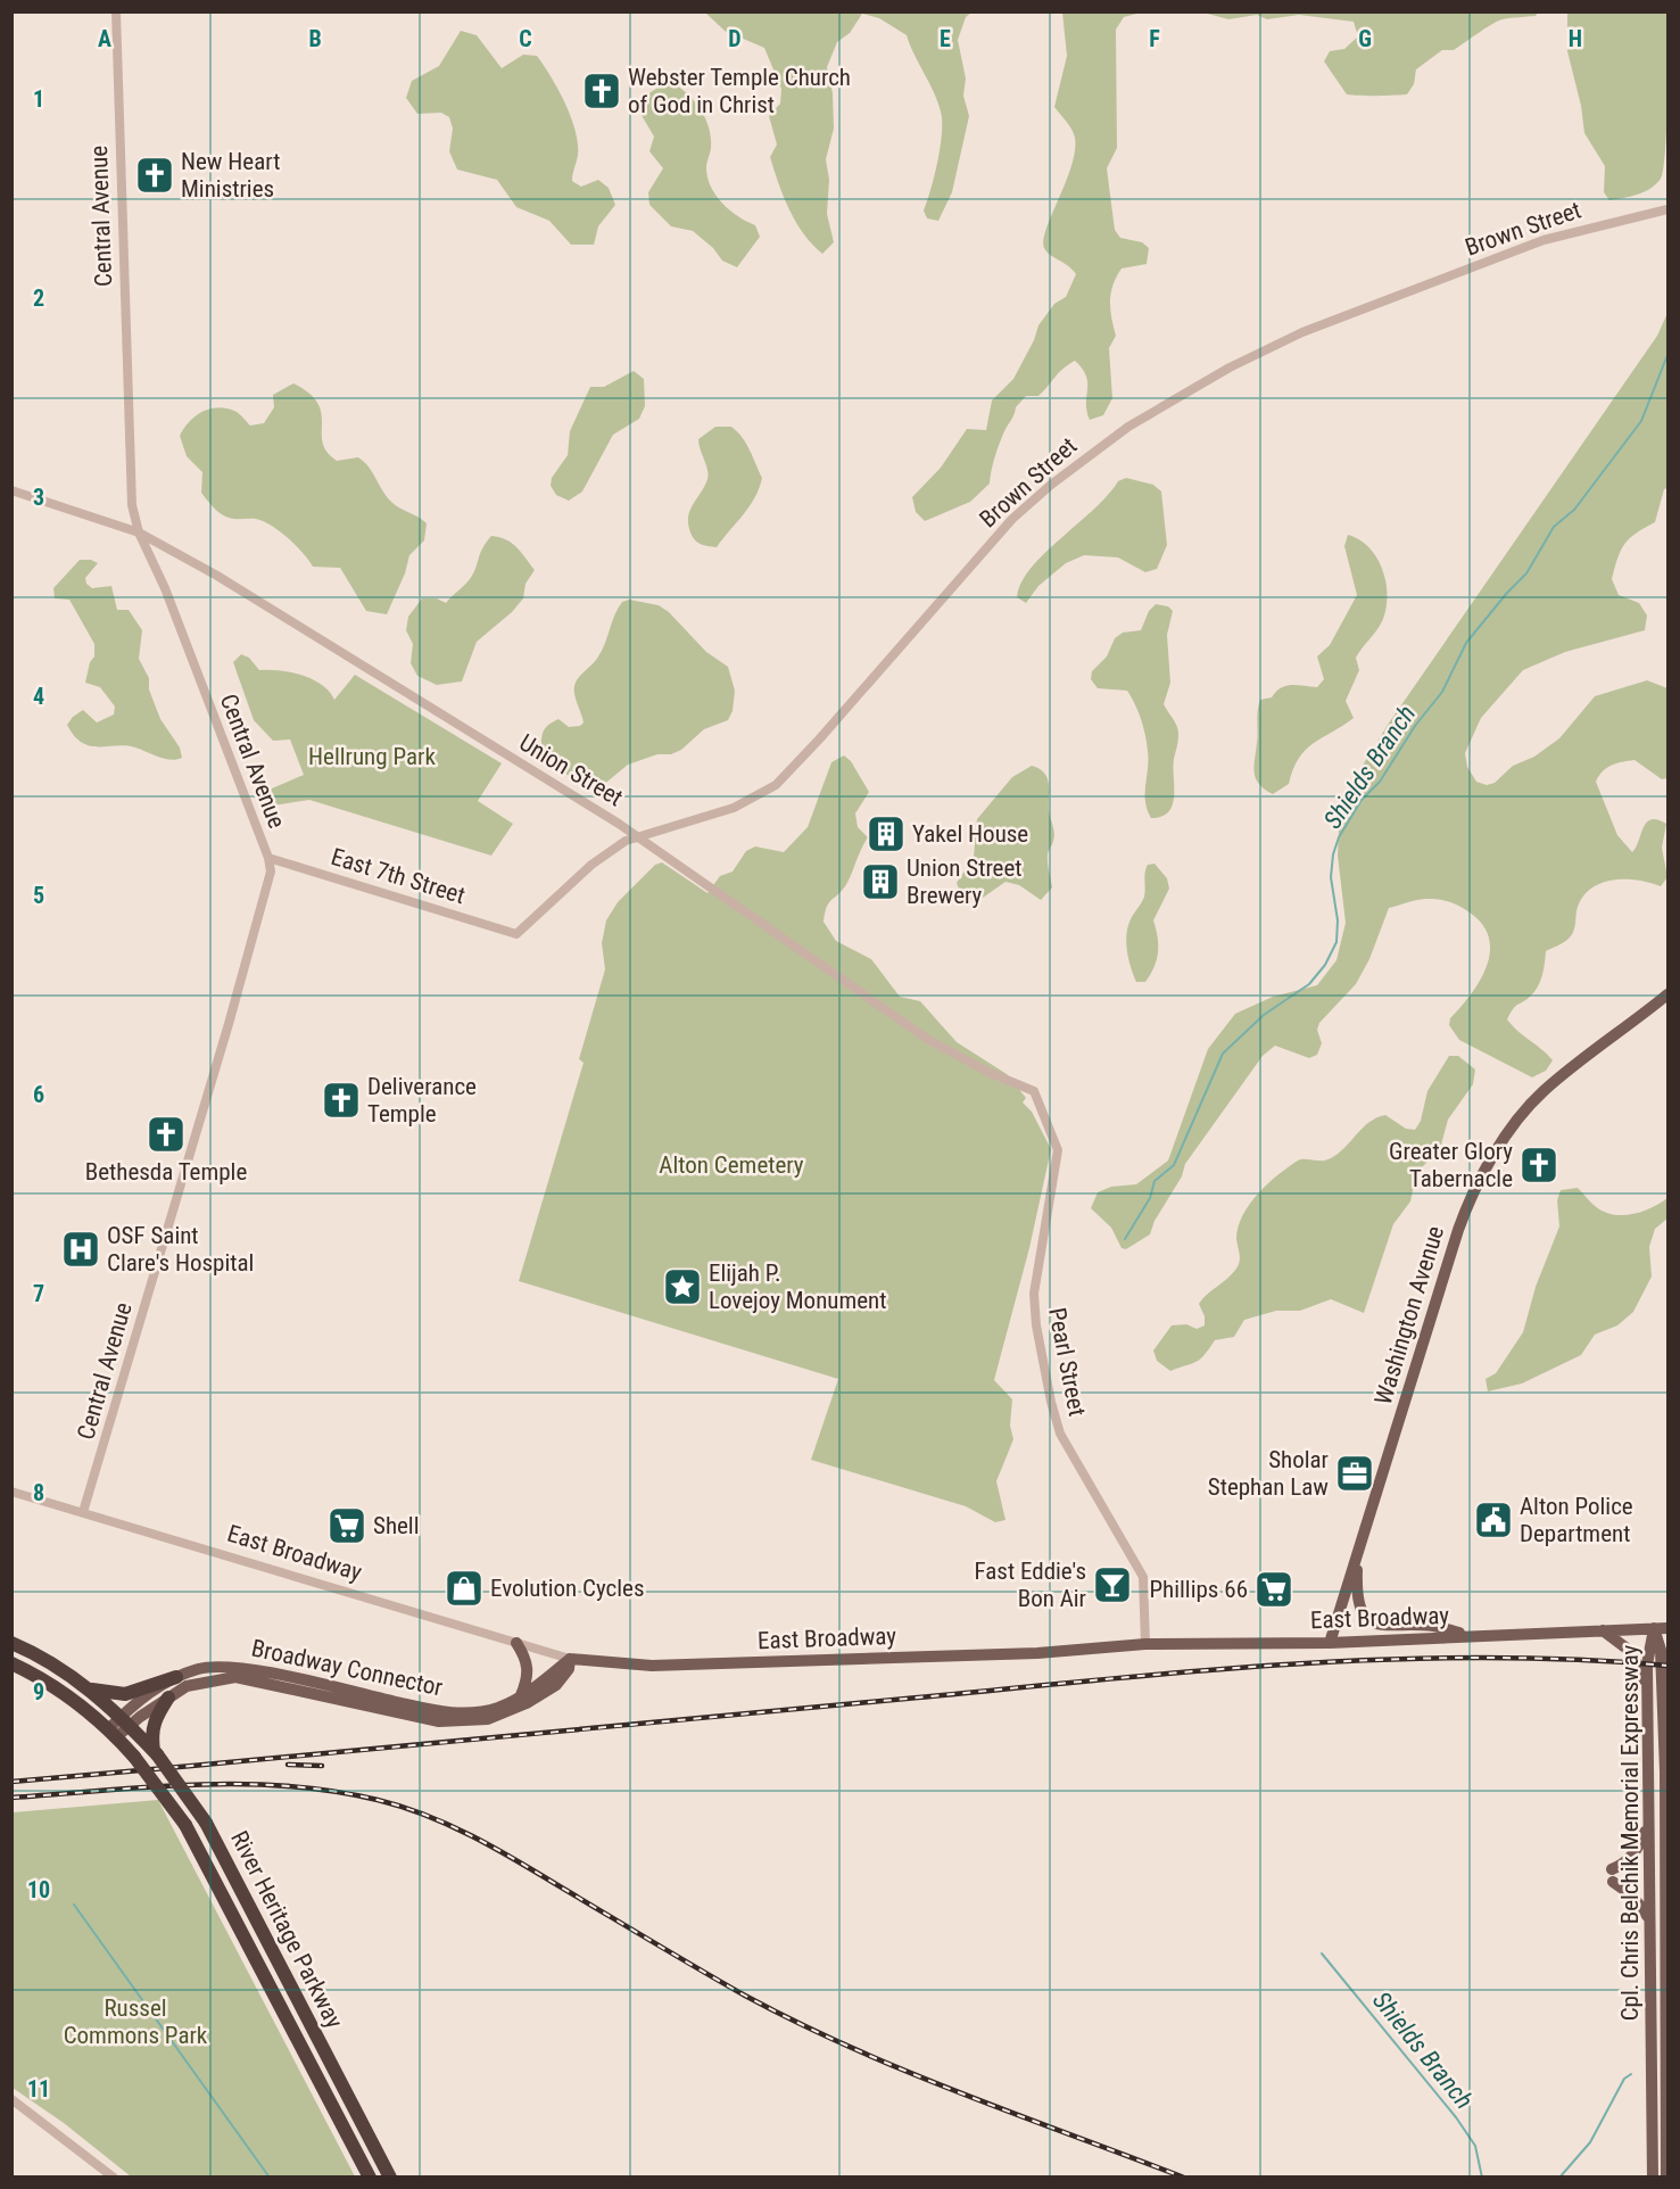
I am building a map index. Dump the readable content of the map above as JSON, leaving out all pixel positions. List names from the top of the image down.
{
  "streets": {
    "highway": ["River Heritage Parkway"],
    "main road": [
      "Washington Avenue",
      "East Broadway",
      "Broadway Connector",
      "Cpl. Chris Belchik Memorial Expressway"
    ],
    "street": [
      "Central Avenue",
      "Brown Street",
      "Union Street",
      "East 7th Street",
      "Pearl Street"
    ]
  },
  "crossings": [
    ["Central Avenue", "Union Street"],
    ["Central Avenue", "East 7th Street"],
    ["Central Avenue", "East Broadway"],
    ["Brown Street", "Union Street"],
    ["Brown Street", "East 7th Street"],
    ["Union Street", "Pearl Street"],
    ["Washington Avenue", "East Broadway"],
    ["Pearl Street", "East Broadway"],
    ["East Broadway", "Broadway Connector"],
    ["East Broadway", "Cpl. Chris Belchik Memorial Expressway"],
    ["Broadway Connector", "River Heritage Parkway"]
  ],
  "water": ["Shields Branch"],
  "parks": ["Hellrung Park", "Alton Cemetery", "Russel Commons Park"],
  "places": {
    "church": [
      "Webster Temple Church of God in Christ",
      "New Heart Ministries",
      "Deliverance Temple",
      "Bethesda Temple",
      "Greater Glory Tabernacle"
    ],
    "building": ["Yakel House", "Union Street Brewery"],
    "hospital": ["OSF Saint Clare's Hospital"],
    "place": ["Elijah P. Lovejoy Monument"],
    "office": ["Sholar Stephan Law"],
    "public building": ["Alton Police Department"],
    "supermarket": ["Shell", "Phillips 66"],
    "bar": ["Fast Eddie's Bon Air"],
    "shop": ["Evolution Cycles"]
  },
  "grid": {
    "columns": [
      "A",
      "B",
      "C",
      "D",
      "E",
      "F",
      "G",
      "H"
    ],
    "rows": [
      "1",
      "2",
      "3",
      "4",
      "5",
      "6",
      "7",
      "8",
      "9",
      "10",
      "11"
    ]
  }
}
